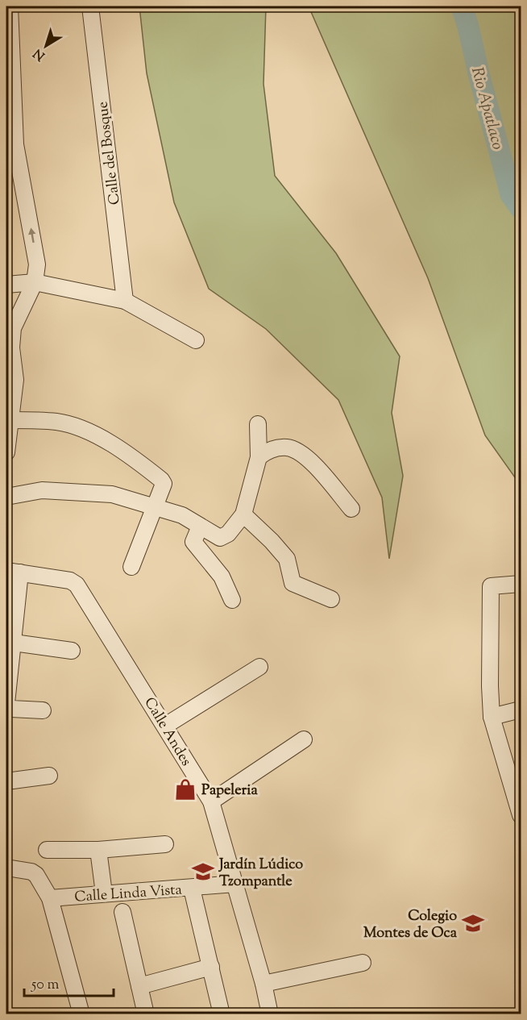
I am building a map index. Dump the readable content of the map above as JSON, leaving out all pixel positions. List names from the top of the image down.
{
  "streets": {
    "street": ["Calle del Bosque", "Calle Andes", "Calle Linda Vista"]
  },
  "crossings": [
    ["Calle Andes", "Calle Linda Vista"]
  ],
  "water": ["Rio Apatlaco"],
  "places": {
    "shop": ["Papeleria"],
    "school or university": ["Jardín Lúdico Tzompantle", "Colegio Montes de Oca"]
  },
  "scale_bar": "50 m",
  "north": "bottom left"
}
